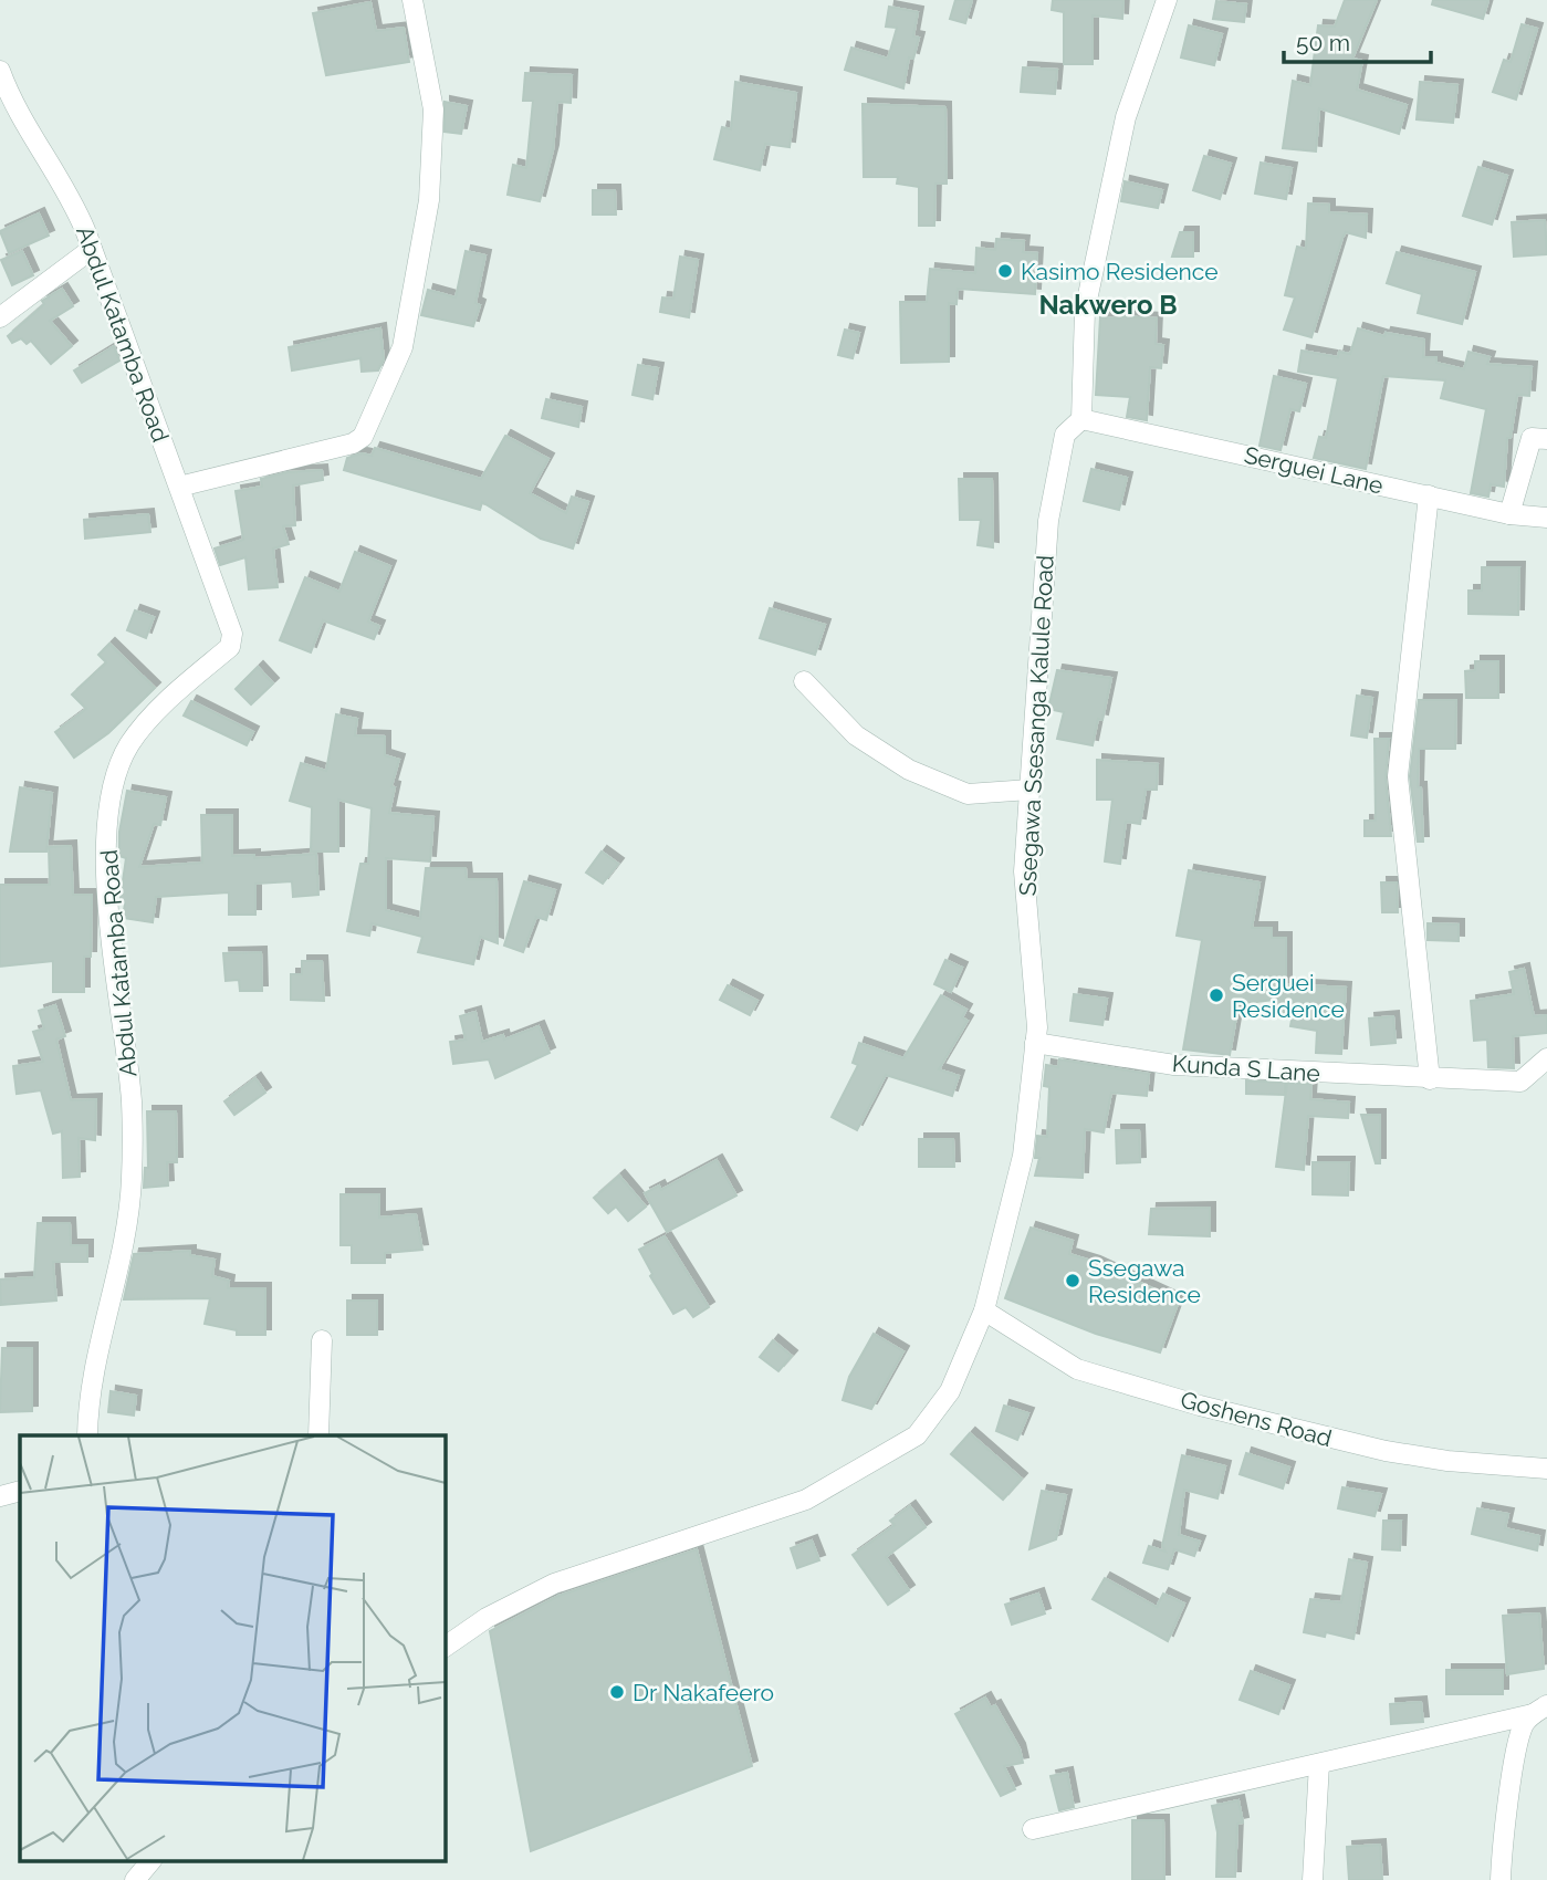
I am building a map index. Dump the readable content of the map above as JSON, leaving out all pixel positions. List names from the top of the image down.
{
  "streets": {
    "street": [
      "Abdul Katamba Road",
      "Serguei Lane",
      "Ssegawa Ssesanga Kalule Road",
      "Kunda S Lane",
      "Goshens Road"
    ]
  },
  "crossings": [
    ["Serguei Lane", "Ssegawa Ssesanga Kalule Road"],
    ["Ssegawa Ssesanga Kalule Road", "Kunda S Lane"],
    ["Ssegawa Ssesanga Kalule Road", "Goshens Road"]
  ],
  "districts": ["Nakwero B"],
  "places": [
    "Kasimo Residence",
    "Serguei Residence",
    "Ssegawa Residence",
    "Dr Nakafeero"
  ],
  "scale_bar": "50 m"
}
